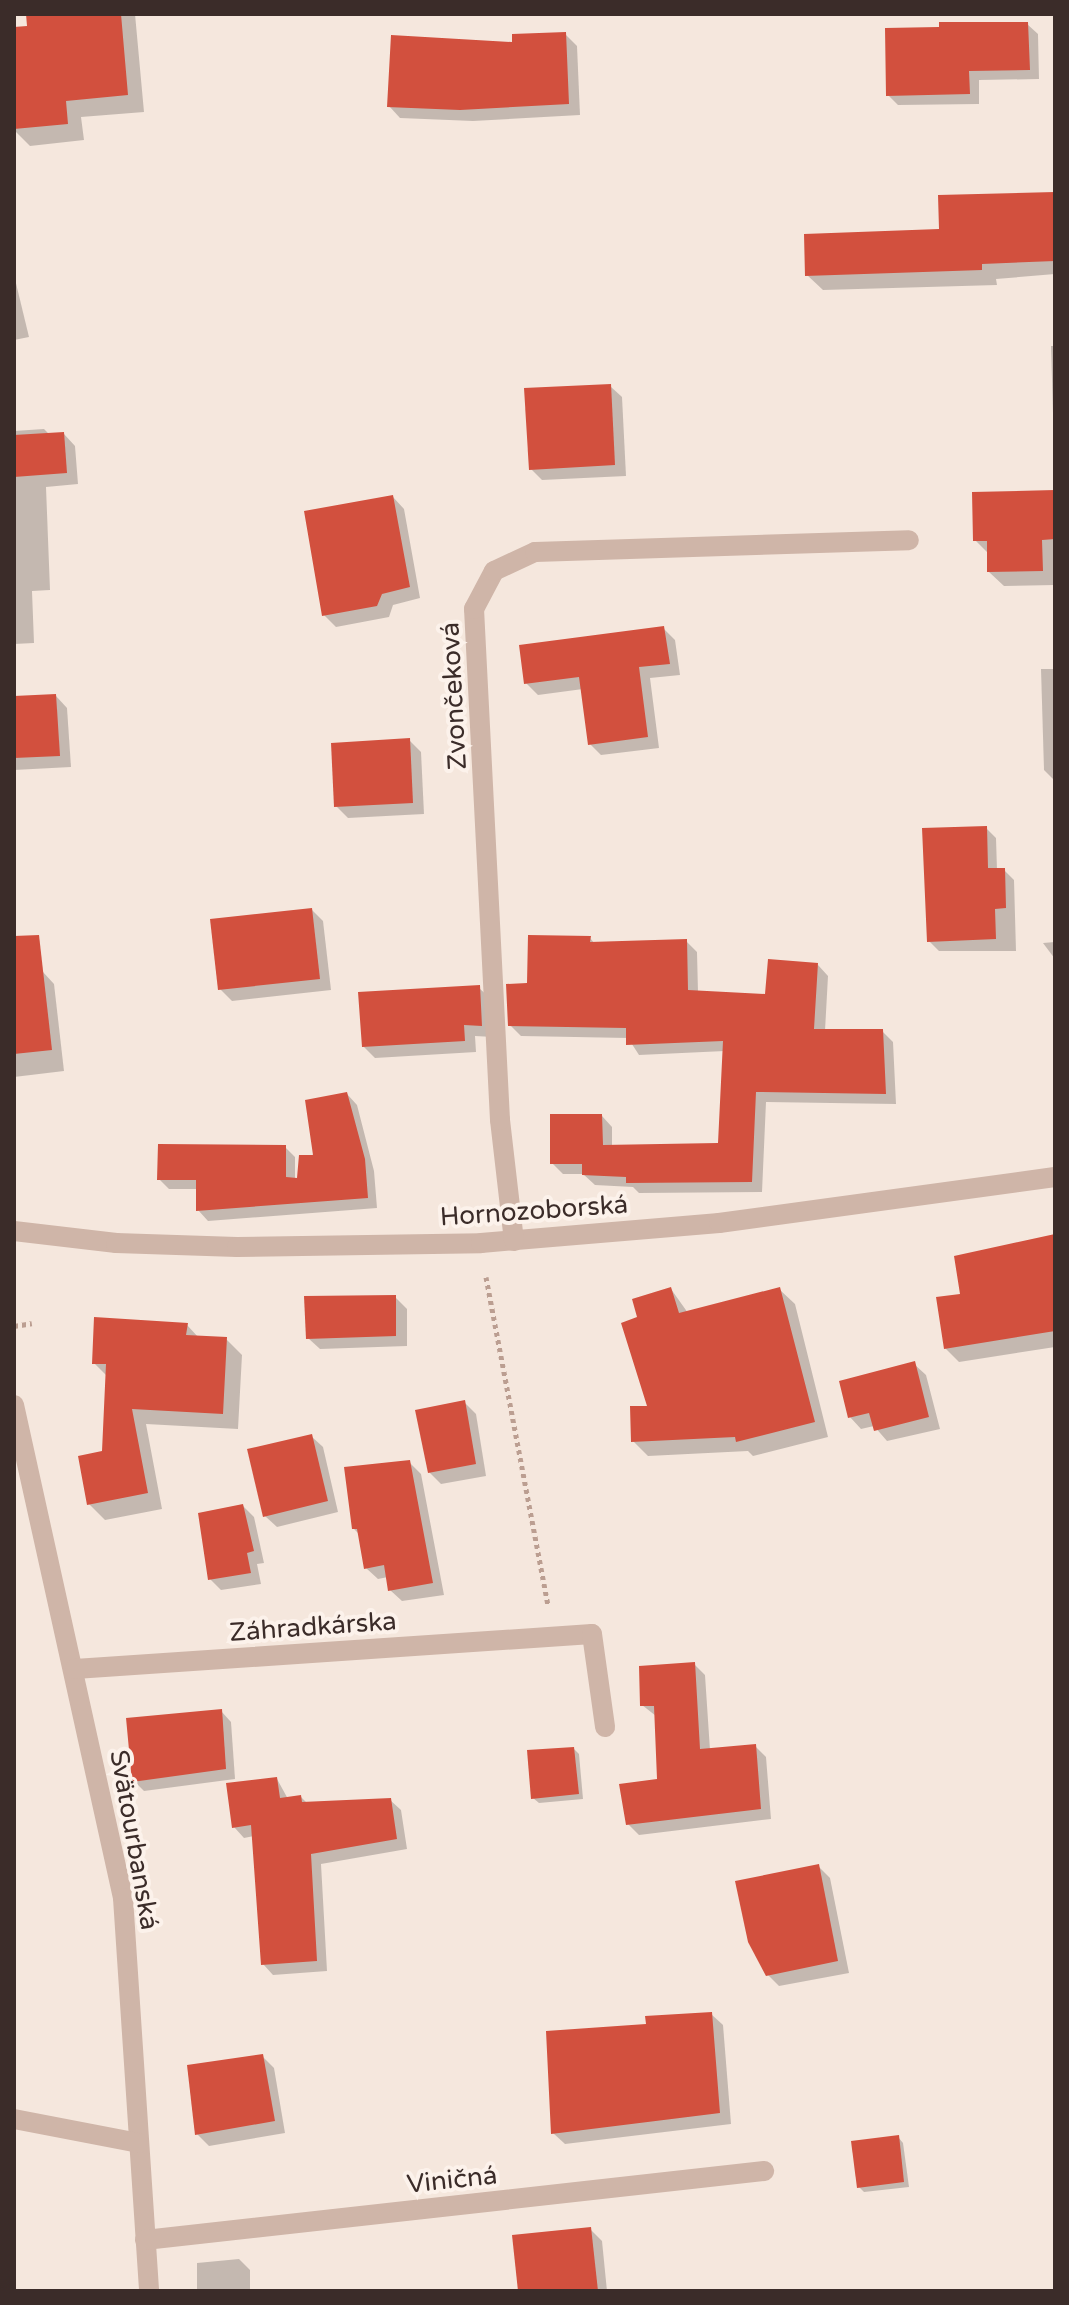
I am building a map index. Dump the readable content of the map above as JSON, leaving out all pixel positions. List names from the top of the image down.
{
  "streets": {
    "street": [
      "Zvončeková",
      "Hornozoborská",
      "Záhradkárska",
      "Svätourbanská",
      "Viničná"
    ]
  },
  "crossings": [
    ["Zvončeková", "Hornozoborská"],
    ["Záhradkárska", "Svätourbanská"],
    ["Svätourbanská", "Viničná"]
  ]
}
